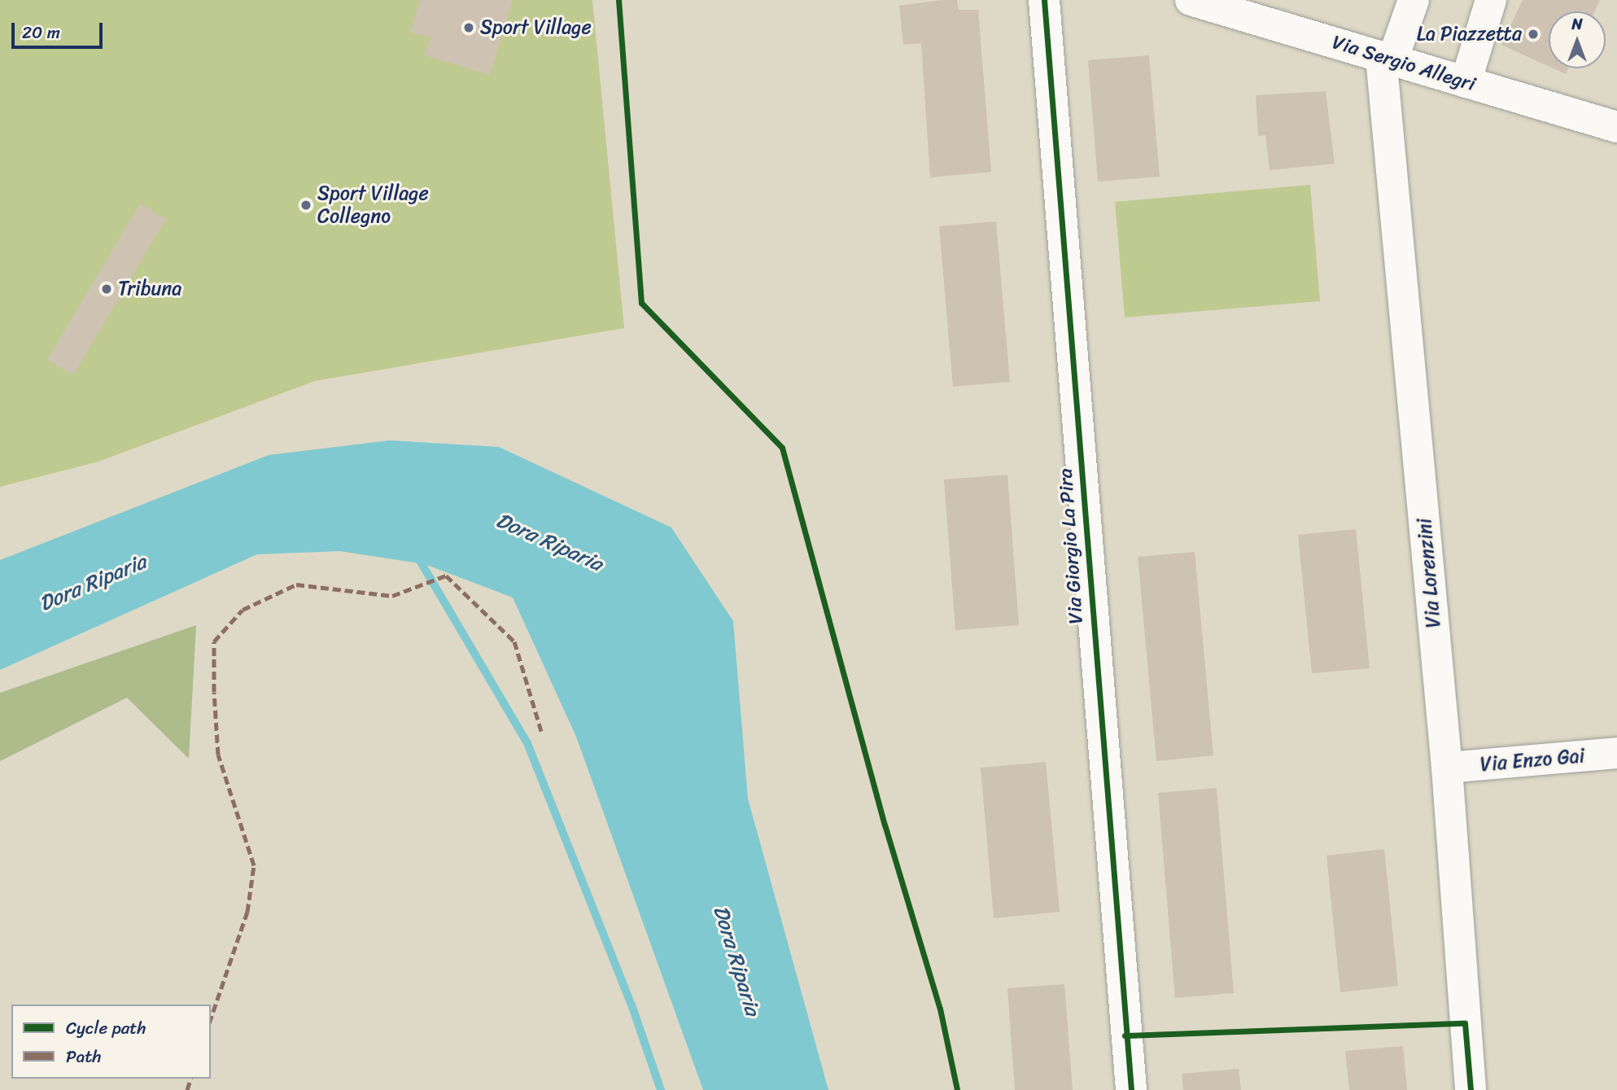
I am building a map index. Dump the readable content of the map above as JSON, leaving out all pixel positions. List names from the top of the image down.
{
  "streets": {
    "street": [
      "Via Sergio Allegri",
      "Via Giorgio La Pira",
      "Via Lorenzini",
      "Via Enzo Gai"
    ]
  },
  "crossings": [
    ["Via Sergio Allegri", "Via Lorenzini"],
    ["Via Lorenzini", "Via Enzo Gai"]
  ],
  "water": ["Dora Riparia"],
  "places": [
    "Sport Village",
    "La Piazzetta",
    "Sport Village Collegno",
    "Tribuna"
  ],
  "legend": ["Cycle path", "Path"],
  "scale_bar": "20 m",
  "north": "top"
}
